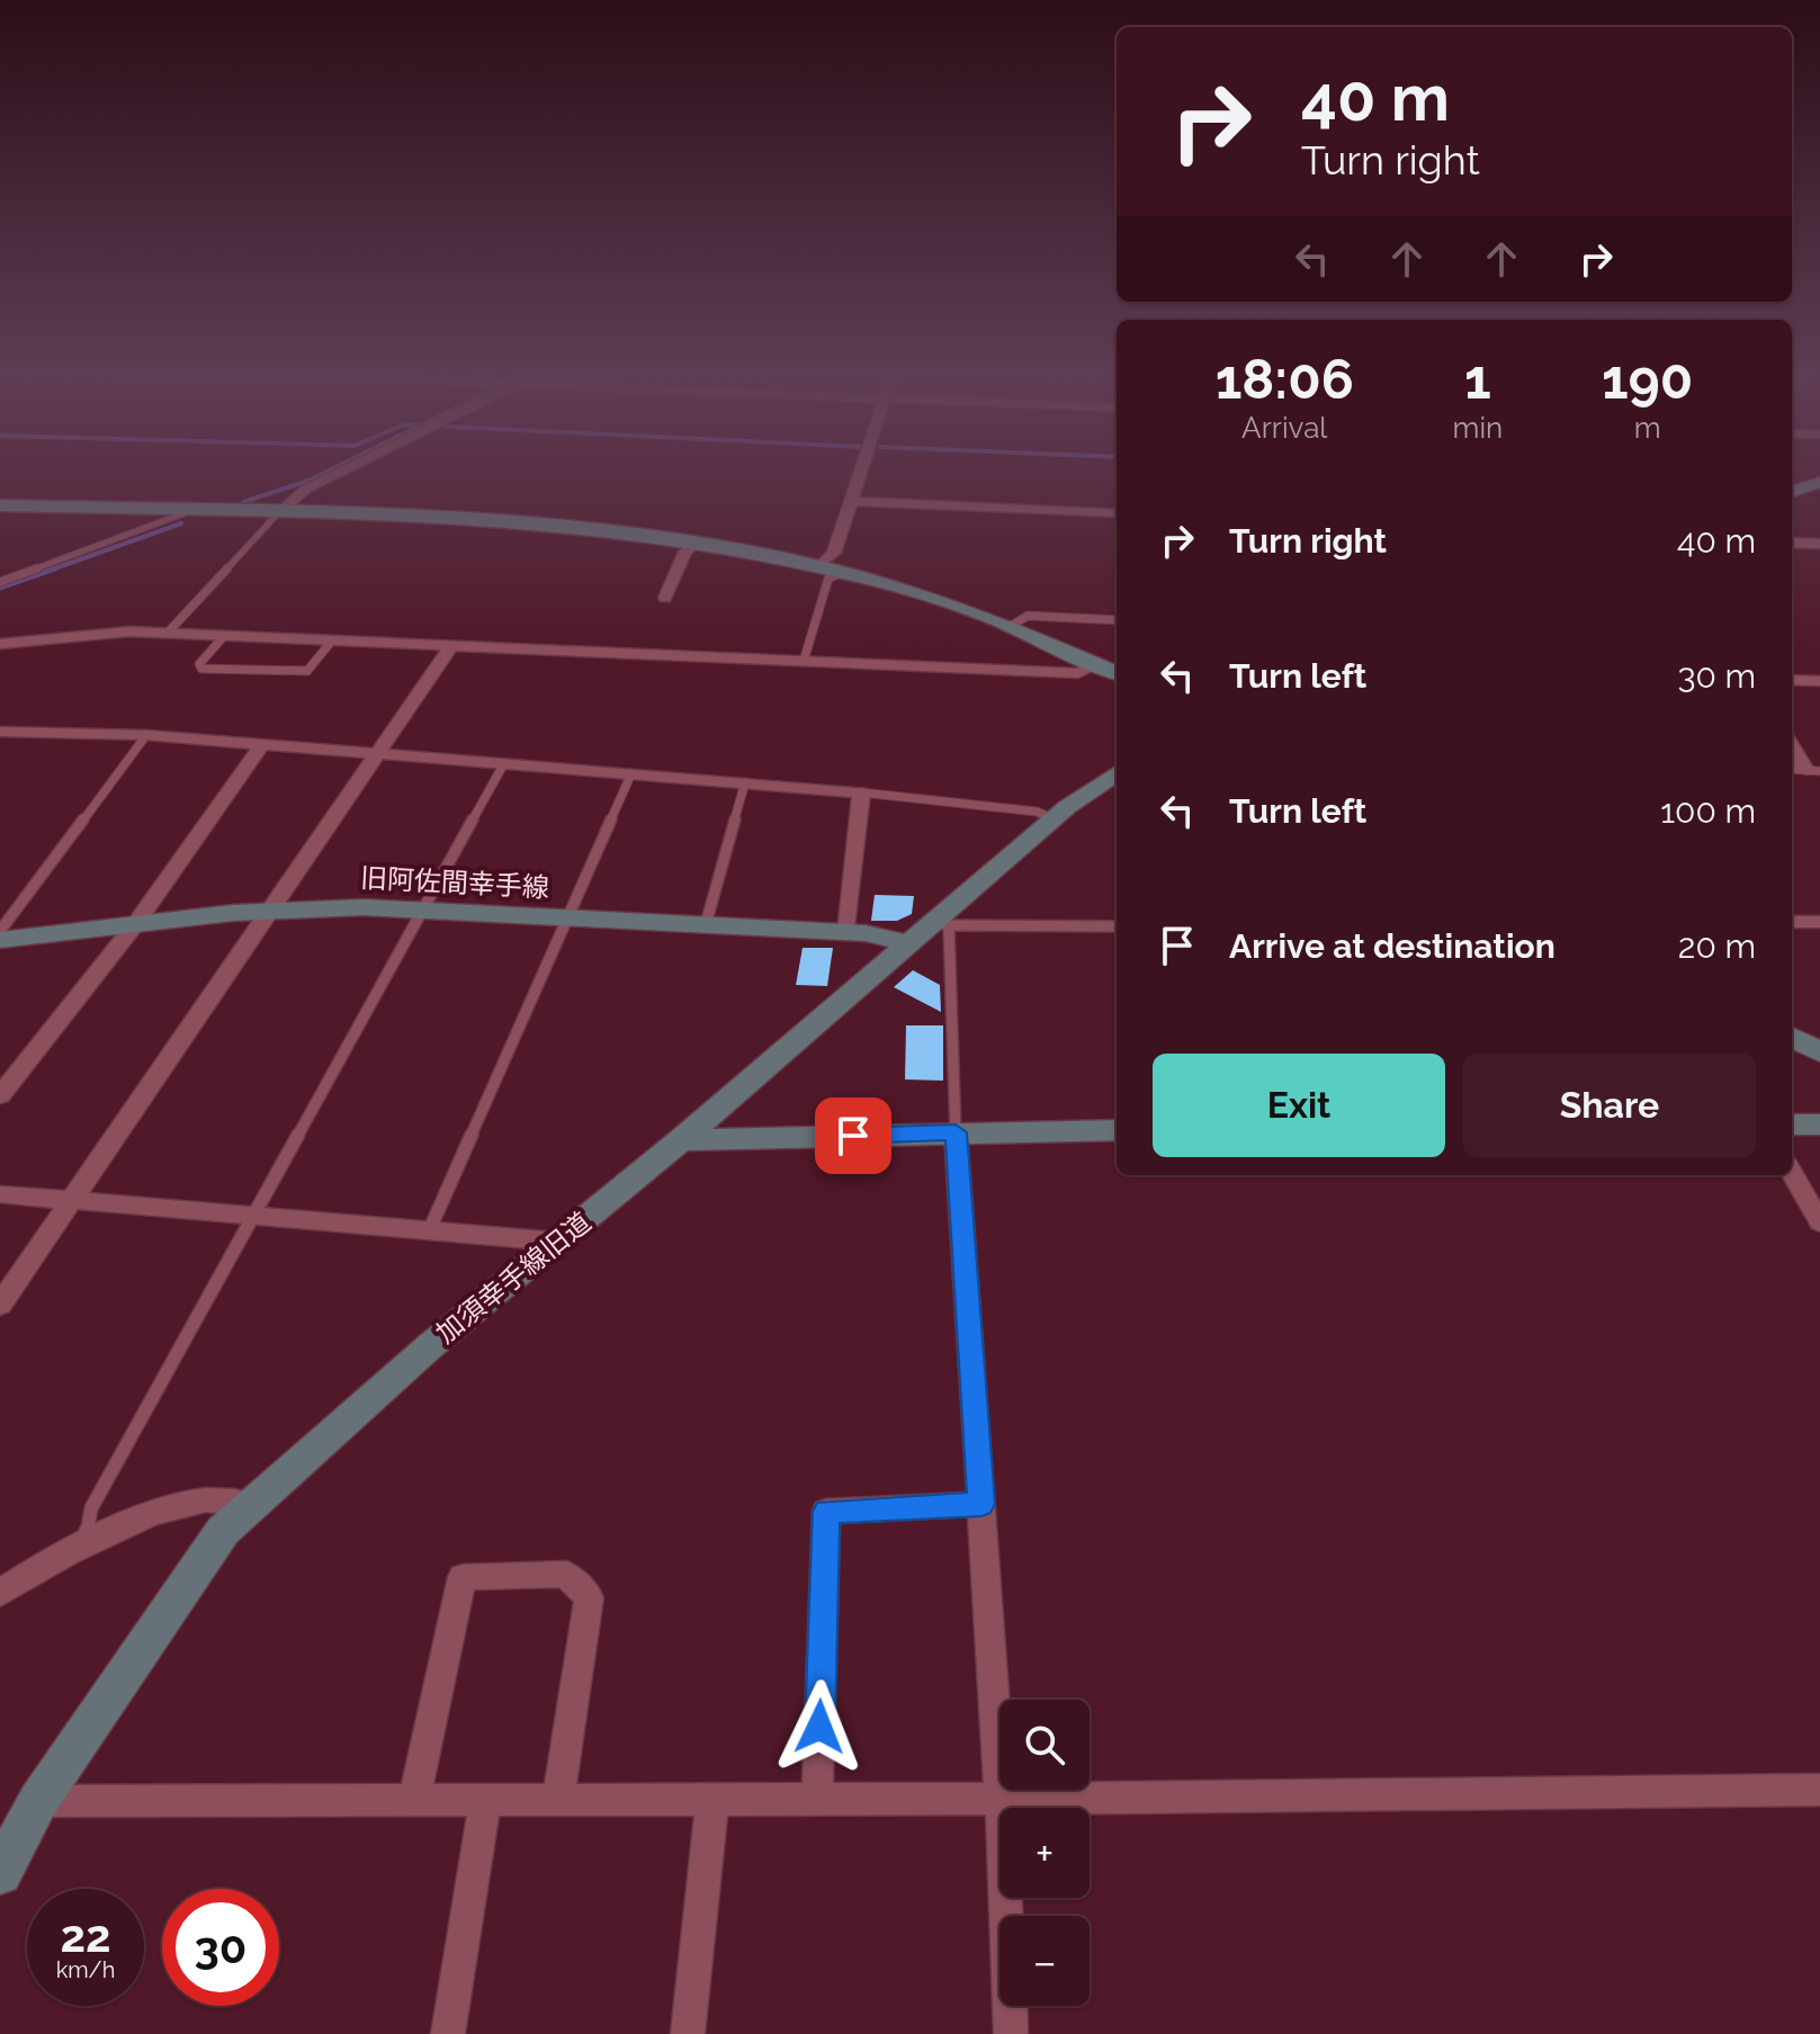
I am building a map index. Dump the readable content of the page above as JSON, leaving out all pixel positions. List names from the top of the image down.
{
  "streets": {
    "street": ["旧阿佐間幸手線", "加須幸手線旧道"]
  },
  "crossings": [
    ["旧阿佐間幸手線", "加須幸手線旧道"]
  ],
  "page": {
    "turn": ["40 m", "Turn right"],
    "eta": [
      "18:06",
      "Arrival",
      "1",
      "min",
      "190",
      "m"
    ],
    "list": [
      {
        "name": "Turn right",
        "value": "40 m"
      },
      {
        "name": "Turn left",
        "value": "30 m"
      },
      {
        "name": "Turn left",
        "value": "100 m"
      },
      {
        "name": "Arrive at destination",
        "value": "20 m"
      }
    ],
    "buttons": ["Exit", "Share"],
    "map_buttons": ["+", "−"],
    "speed": "22 km/h",
    "limit": "30"
  }
}
